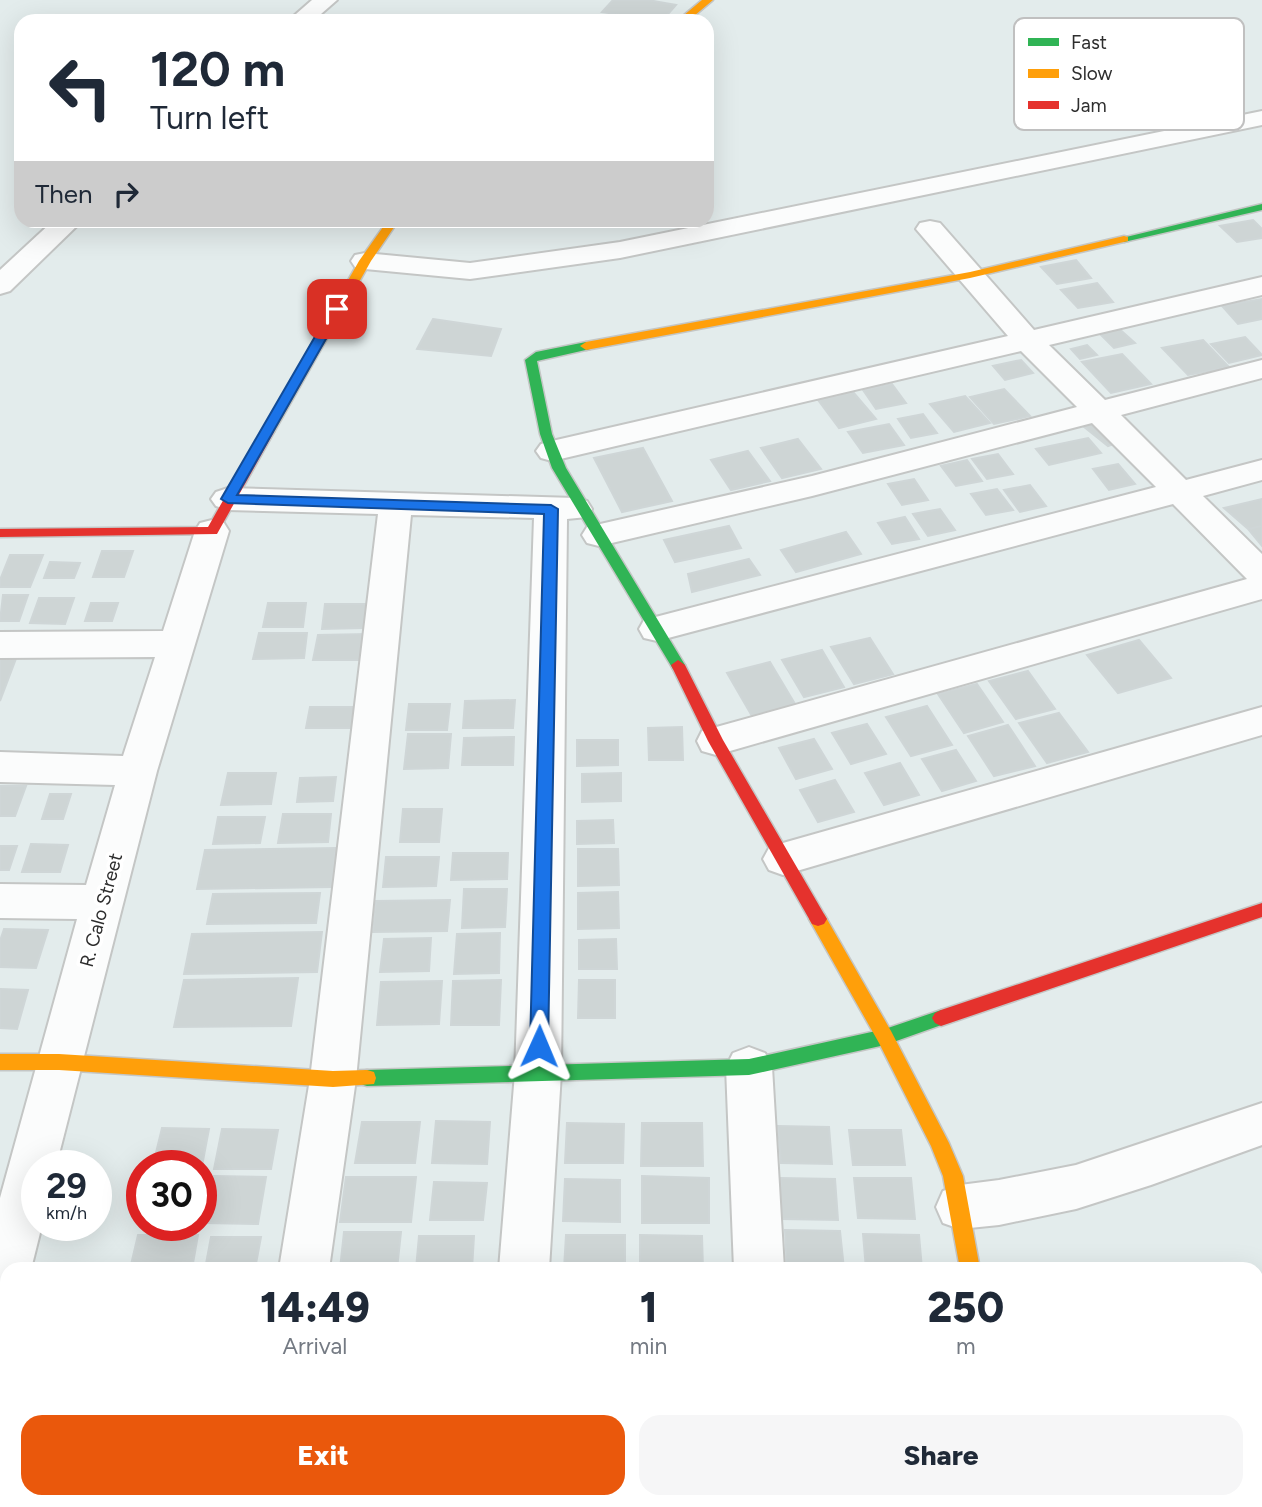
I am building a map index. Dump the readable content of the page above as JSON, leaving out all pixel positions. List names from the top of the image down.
{
  "streets": {
    "street": ["R. Calo Street"]
  },
  "legend": ["Fast", "Slow", "Jam"],
  "page": {
    "turn": ["120 m", "Turn left"],
    "then": "Then",
    "speed": "29 km/h",
    "limit": "30",
    "eta": [
      "14:49",
      "Arrival",
      "1",
      "min",
      "250",
      "m"
    ],
    "buttons": ["Exit", "Share"]
  }
}
